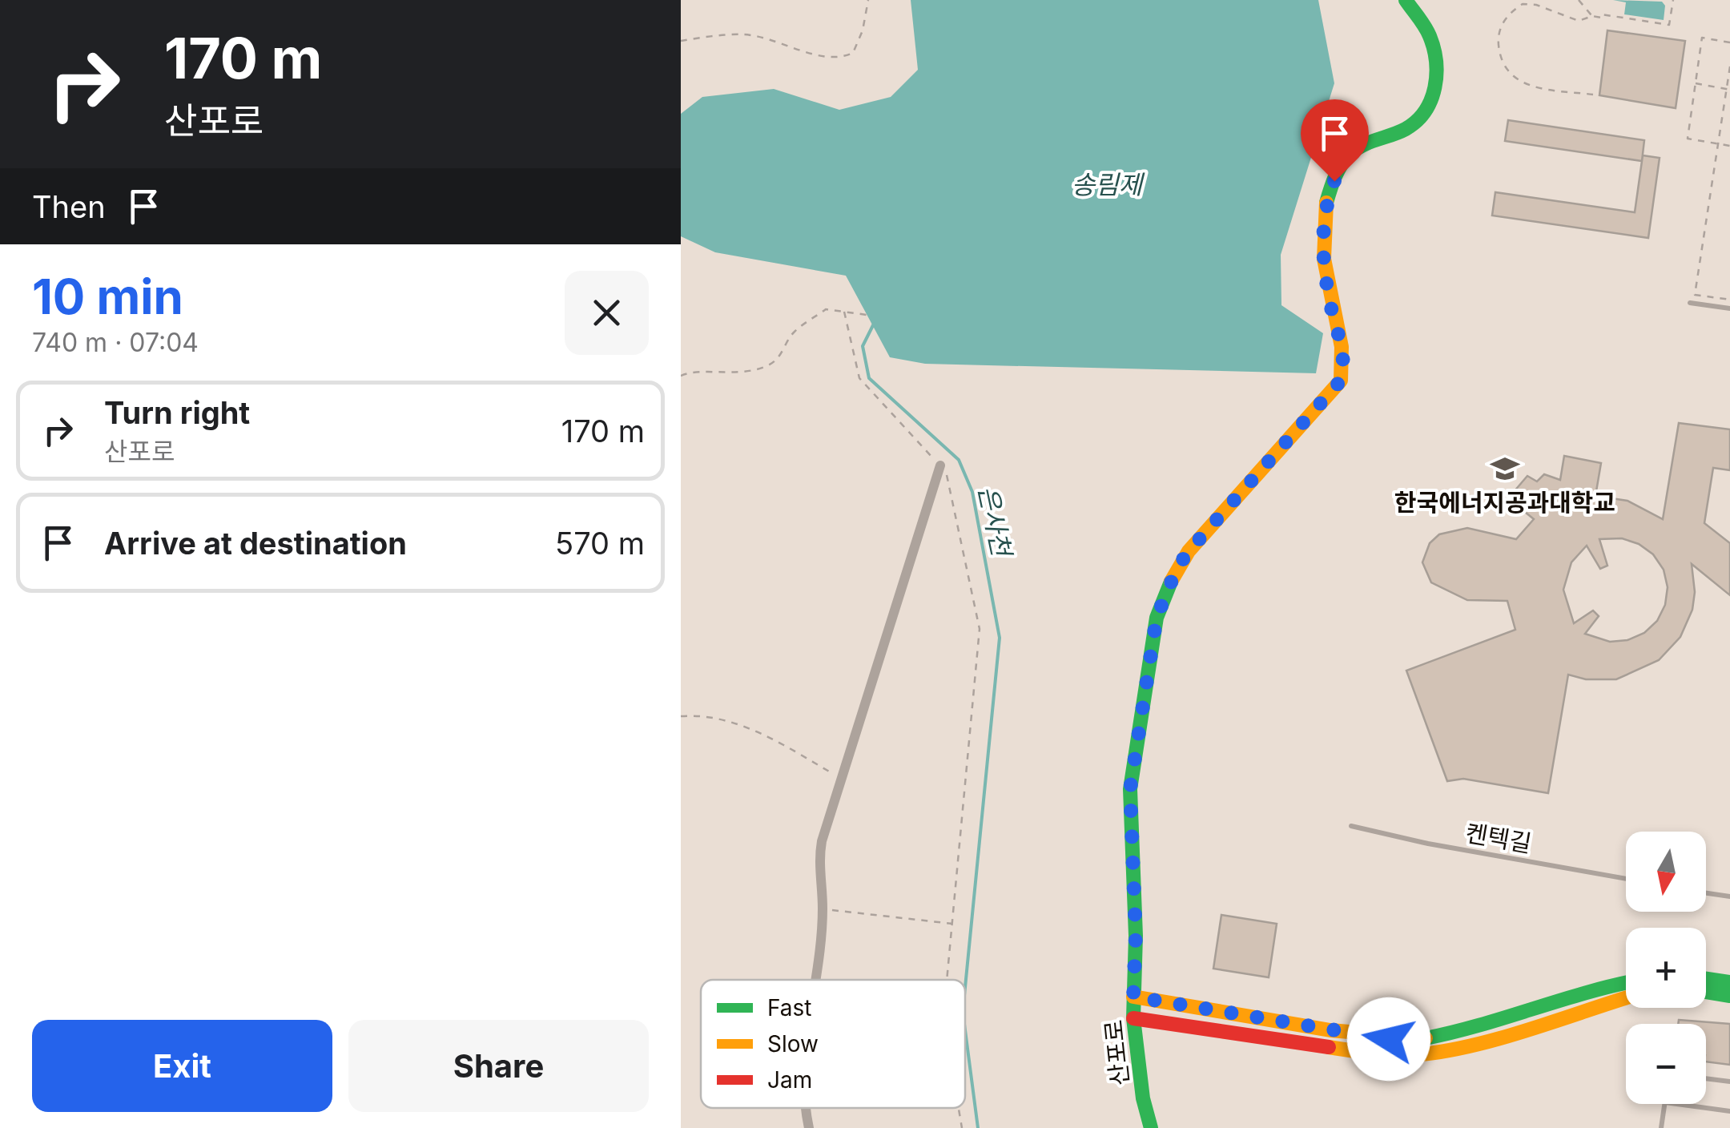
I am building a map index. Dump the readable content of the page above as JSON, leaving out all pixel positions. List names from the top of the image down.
{
  "streets": {
    "street": ["산포로"],
    "lane": ["켄텍길"]
  },
  "water": ["송림제", "은사천"],
  "places": {
    "school or university": ["한국에너지공과대학교"]
  },
  "legend": ["Fast", "Slow", "Jam"],
  "north": "bottom",
  "page": {
    "turn": ["170 m", "산포로"],
    "then": "Then",
    "heading": ["10 min", "740 m · 07:04"],
    "list": [
      {
        "name": "Turn right",
        "note": "산포로",
        "value": "170 m"
      },
      {
        "name": "Arrive at destination",
        "value": "570 m"
      }
    ],
    "map_buttons": ["+", "−"],
    "buttons": ["Exit", "Share"]
  }
}
